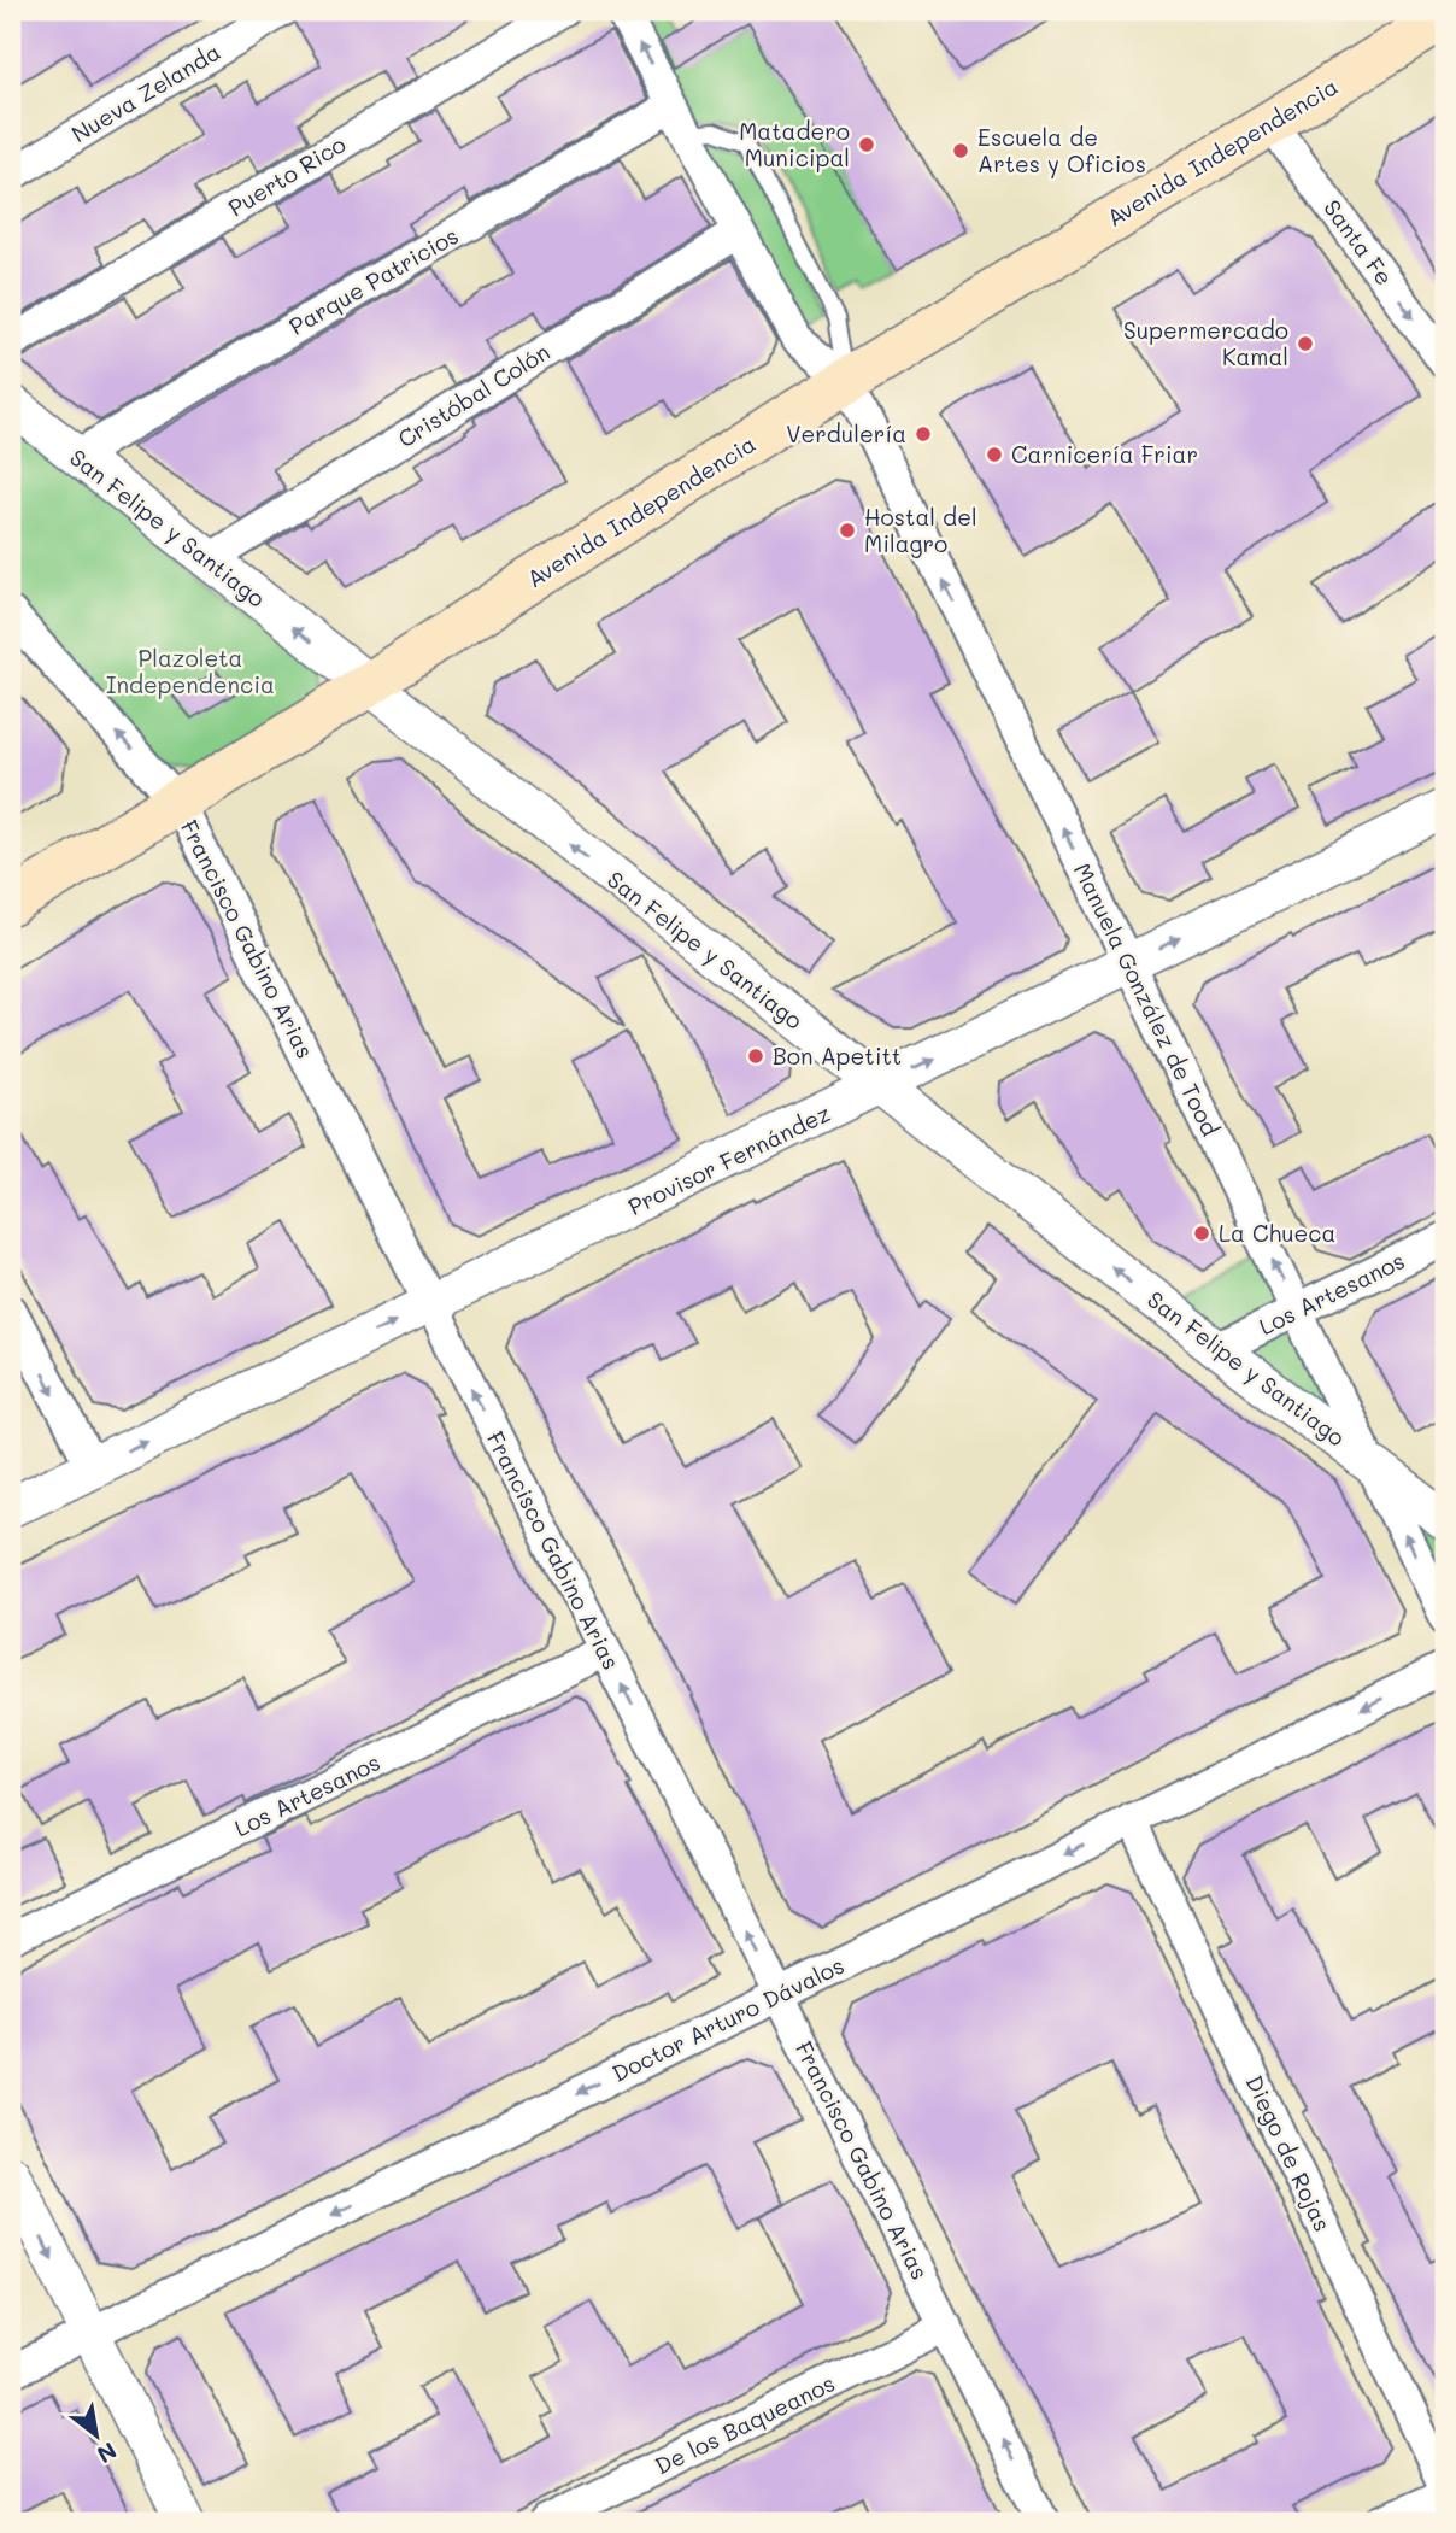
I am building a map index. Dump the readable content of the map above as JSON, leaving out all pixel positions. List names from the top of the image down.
{
  "streets": {
    "main road": ["Avenida Independencia"],
    "street": [
      "Nueva Zelanda",
      "Puerto Rico",
      "Santa Fe",
      "Parque Patricios",
      "Cristóbal Colón",
      "San Felipe y Santiago",
      "Francisco Gabino Arias",
      "Manuela González de Tood",
      "Provisor Fernández",
      "Los Artesanos",
      "Doctor Arturo Dávalos",
      "Diego de Rojas",
      "De los Baqueanos"
    ]
  },
  "crossings": [
    ["Avenida Independencia", "Santa Fe"],
    ["Avenida Independencia", "San Felipe y Santiago"],
    ["Avenida Independencia", "Francisco Gabino Arias"],
    ["Avenida Independencia", "Manuela González de Tood"],
    ["Parque Patricios", "San Felipe y Santiago"],
    ["Parque Patricios", "Manuela González de Tood"],
    ["Cristóbal Colón", "San Felipe y Santiago"],
    ["Cristóbal Colón", "Manuela González de Tood"],
    ["San Felipe y Santiago", "Manuela González de Tood"],
    ["San Felipe y Santiago", "Provisor Fernández"],
    ["San Felipe y Santiago", "Los Artesanos"],
    ["Francisco Gabino Arias", "Provisor Fernández"],
    ["Francisco Gabino Arias", "Los Artesanos"],
    ["Francisco Gabino Arias", "Doctor Arturo Dávalos"],
    ["Francisco Gabino Arias", "De los Baqueanos"],
    ["Manuela González de Tood", "Provisor Fernández"],
    ["Manuela González de Tood", "Los Artesanos"],
    ["Doctor Arturo Dávalos", "Diego de Rojas"]
  ],
  "one_way": [
    "Santa Fe",
    "San Felipe y Santiago",
    "Francisco Gabino Arias",
    "Manuela González de Tood",
    "Provisor Fernández",
    "Doctor Arturo Dávalos"
  ],
  "parks": ["Plazoleta Independencia"],
  "places": [
    "Matadero Municipal",
    "Escuela de Artes y Oficios",
    "Supermercado Kamal",
    "Verdulería",
    "Carnicería Friar",
    "Hostal del Milagro",
    "Bon Apetitt",
    "La Chueca"
  ],
  "north": "bottom right"
}
